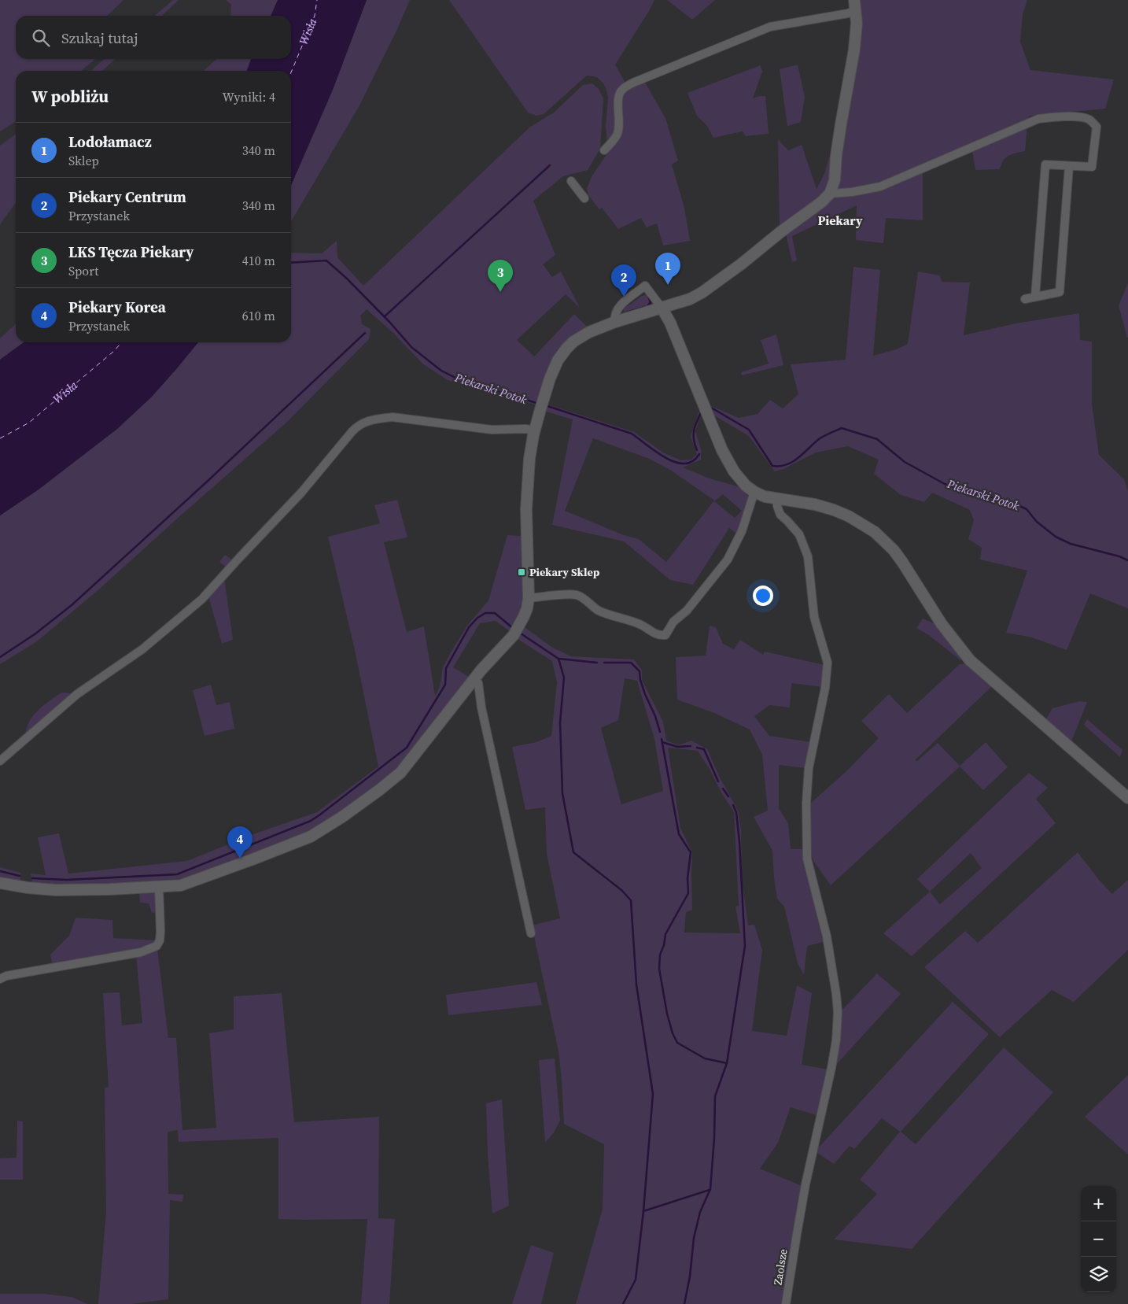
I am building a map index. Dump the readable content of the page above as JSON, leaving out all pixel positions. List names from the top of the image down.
{
  "streets": {
    "street": ["Zaolsze"]
  },
  "districts": ["Piekary"],
  "water": ["Wisła", "Piekarski Potok"],
  "places": {
    "transit": ["Piekary Sklep"]
  },
  "page": {
    "search": "Szukaj tutaj",
    "heading": ["W pobliżu", "Wyniki: 4"],
    "list": [
      {
        "mark": "1",
        "name": "Lodołamacz",
        "note": "Sklep",
        "value": "340 m"
      },
      {
        "mark": "2",
        "name": "Piekary Centrum",
        "note": "Przystanek",
        "value": "340 m"
      },
      {
        "mark": "3",
        "name": "LKS Tęcza Piekary",
        "note": "Sport",
        "value": "410 m"
      },
      {
        "mark": "4",
        "name": "Piekary Korea",
        "note": "Przystanek",
        "value": "610 m"
      }
    ],
    "pins": [
      "1",
      "3",
      "2",
      "4"
    ],
    "map_buttons": ["+", "−"]
  }
}
